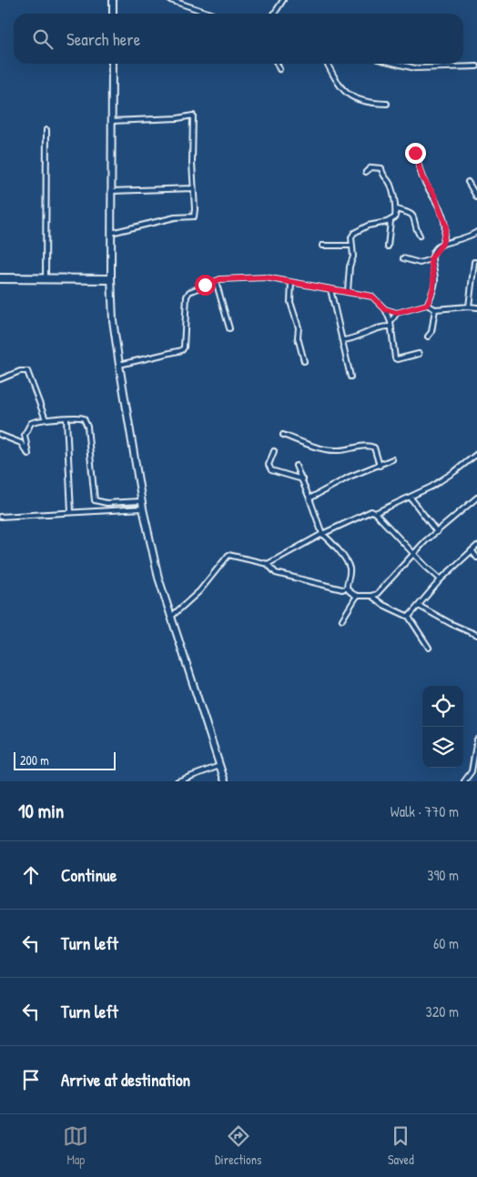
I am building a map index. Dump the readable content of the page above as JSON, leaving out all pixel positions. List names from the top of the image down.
{
  "scale_bar": "200 m",
  "page": {
    "search": "Search here",
    "scale": "200 m",
    "heading": ["10 min", "Walk · 770 m"],
    "list": [
      ["Continue", "390 m"],
      ["Turn left", "60 m"],
      ["Turn left", "320 m"],
      "Arrive at destination"
    ],
    "nav": ["Map", "Directions", "Saved"]
  }
}
